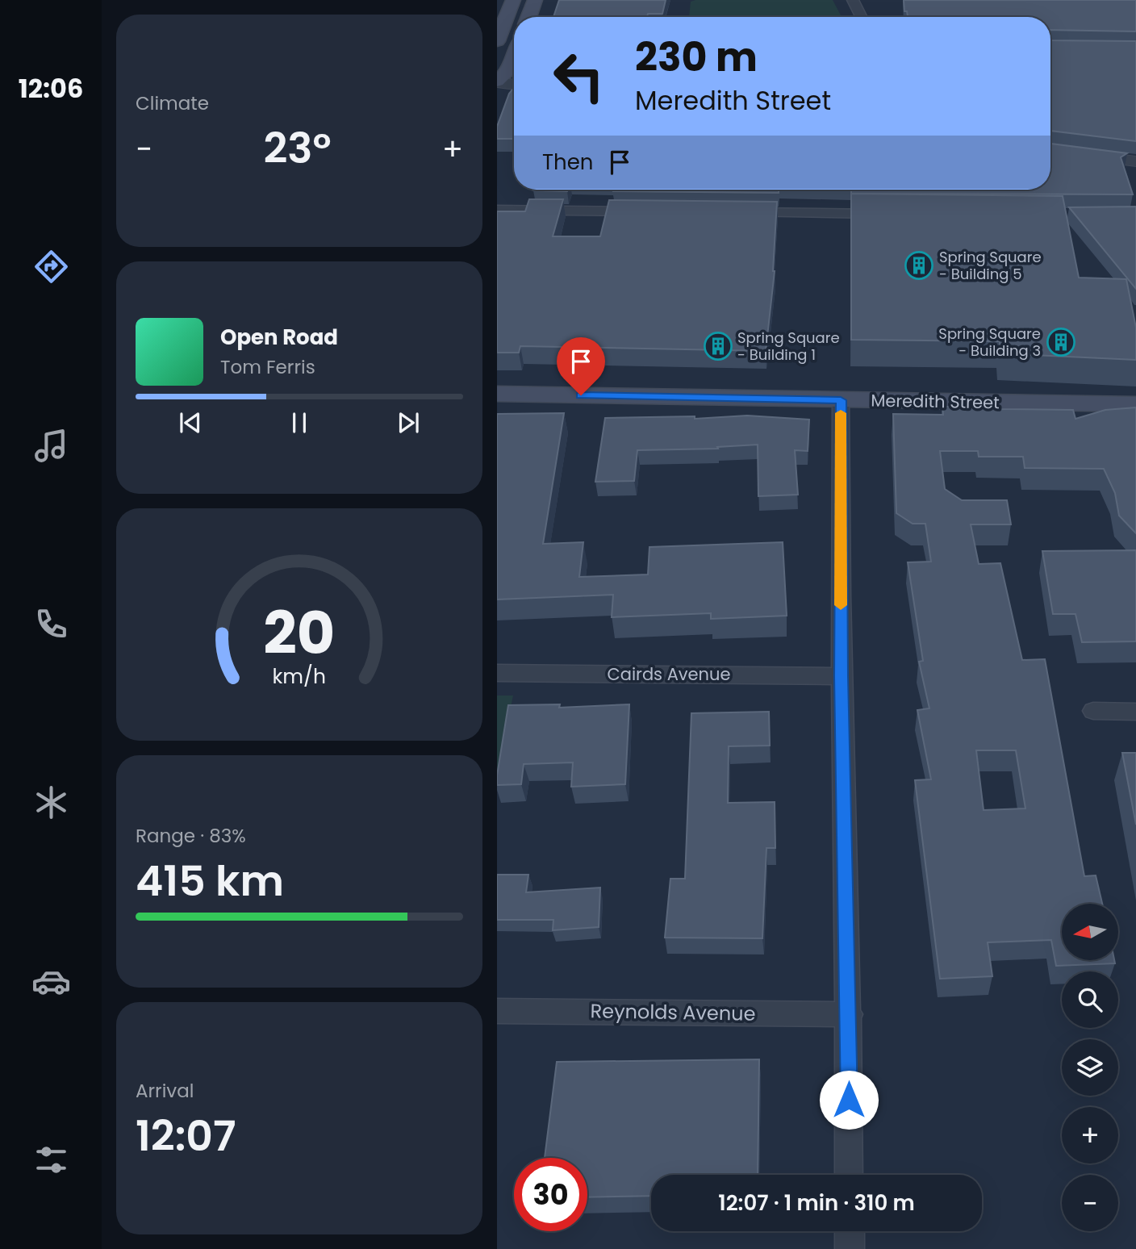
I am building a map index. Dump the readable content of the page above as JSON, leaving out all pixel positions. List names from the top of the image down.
{
  "streets": {
    "main road": ["Meredith Street"],
    "street": ["Cairds Avenue", "Reynolds Avenue"]
  },
  "places": {
    "building": ["Spring Square - Building 5", "Spring Square - Building 3", "Spring Square - Building 1"]
  },
  "north": "left",
  "page": {
    "tabs": "12:06",
    "tile": [
      "Climate",
      ["Range · 83%", "415 km"],
      ["Arrival", "12:07"]
    ],
    "turn": ["230 m", "Meredith Street"],
    "heat": ["−", "23°", "+"],
    "then": "Then",
    "song": ["Open Road", "Tom Ferris"],
    "map_buttons": ["+", "−"],
    "limit": "30",
    "trip": "12:07 · 1 min · 310 m",
    "gauge": ["20", "km/h"]
  }
}
